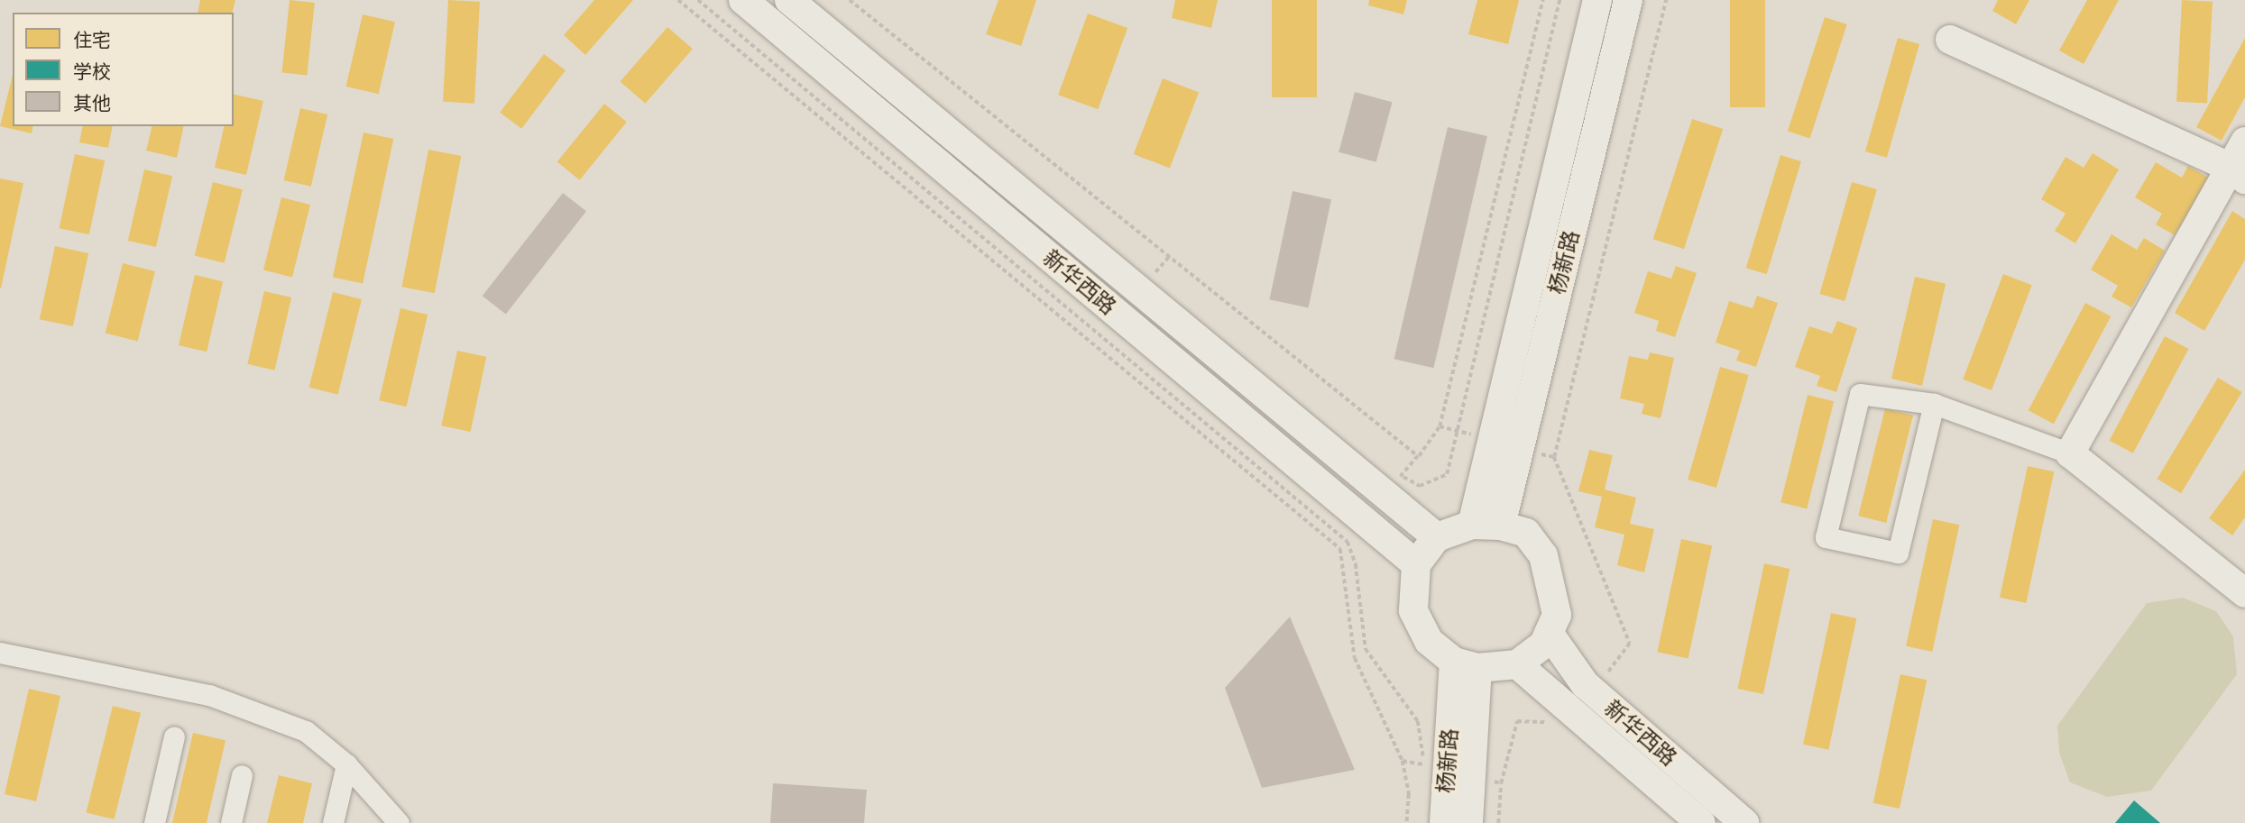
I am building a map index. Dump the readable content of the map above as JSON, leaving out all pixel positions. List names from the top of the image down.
{
  "streets": {
    "street": ["杨新路", "新华西路"]
  },
  "crossings": [
    ["杨新路", "新华西路"]
  ],
  "legend": ["住宅", "学校", "其他"]
}
